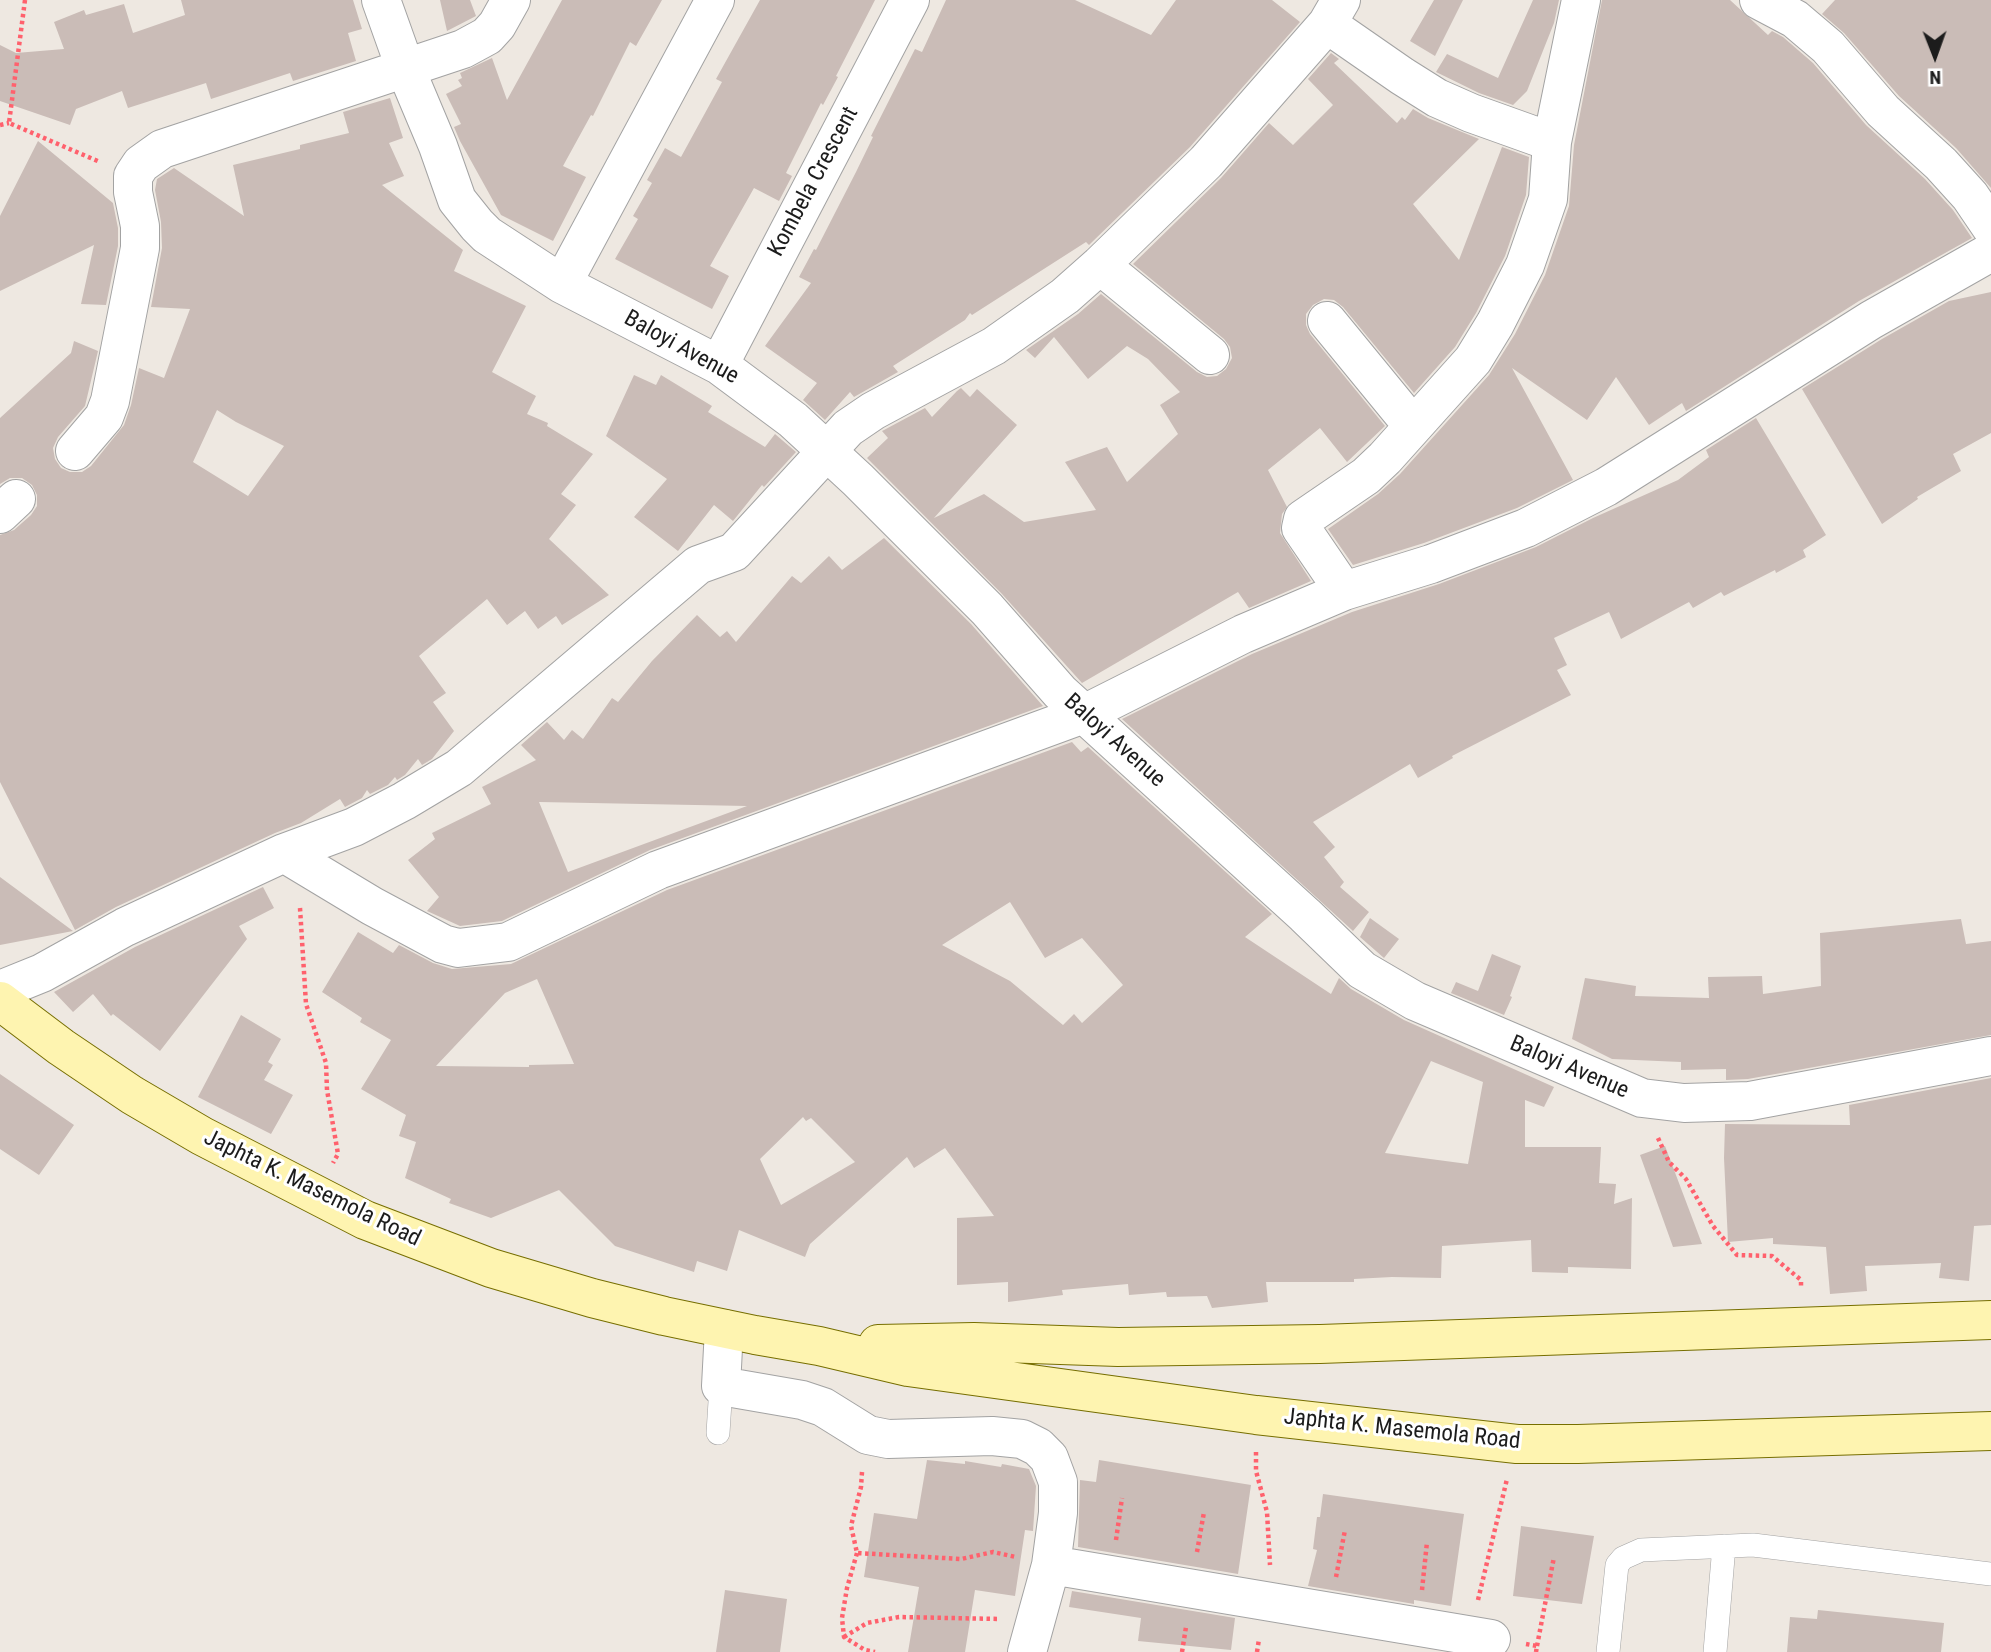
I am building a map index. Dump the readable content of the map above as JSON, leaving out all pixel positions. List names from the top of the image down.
{
  "streets": {
    "main road": ["Japhta K. Masemola Road"],
    "street": ["Kombela Crescent", "Baloyi Avenue"]
  },
  "crossings": [
    ["Kombela Crescent", "Baloyi Avenue"]
  ],
  "north": "bottom"
}
